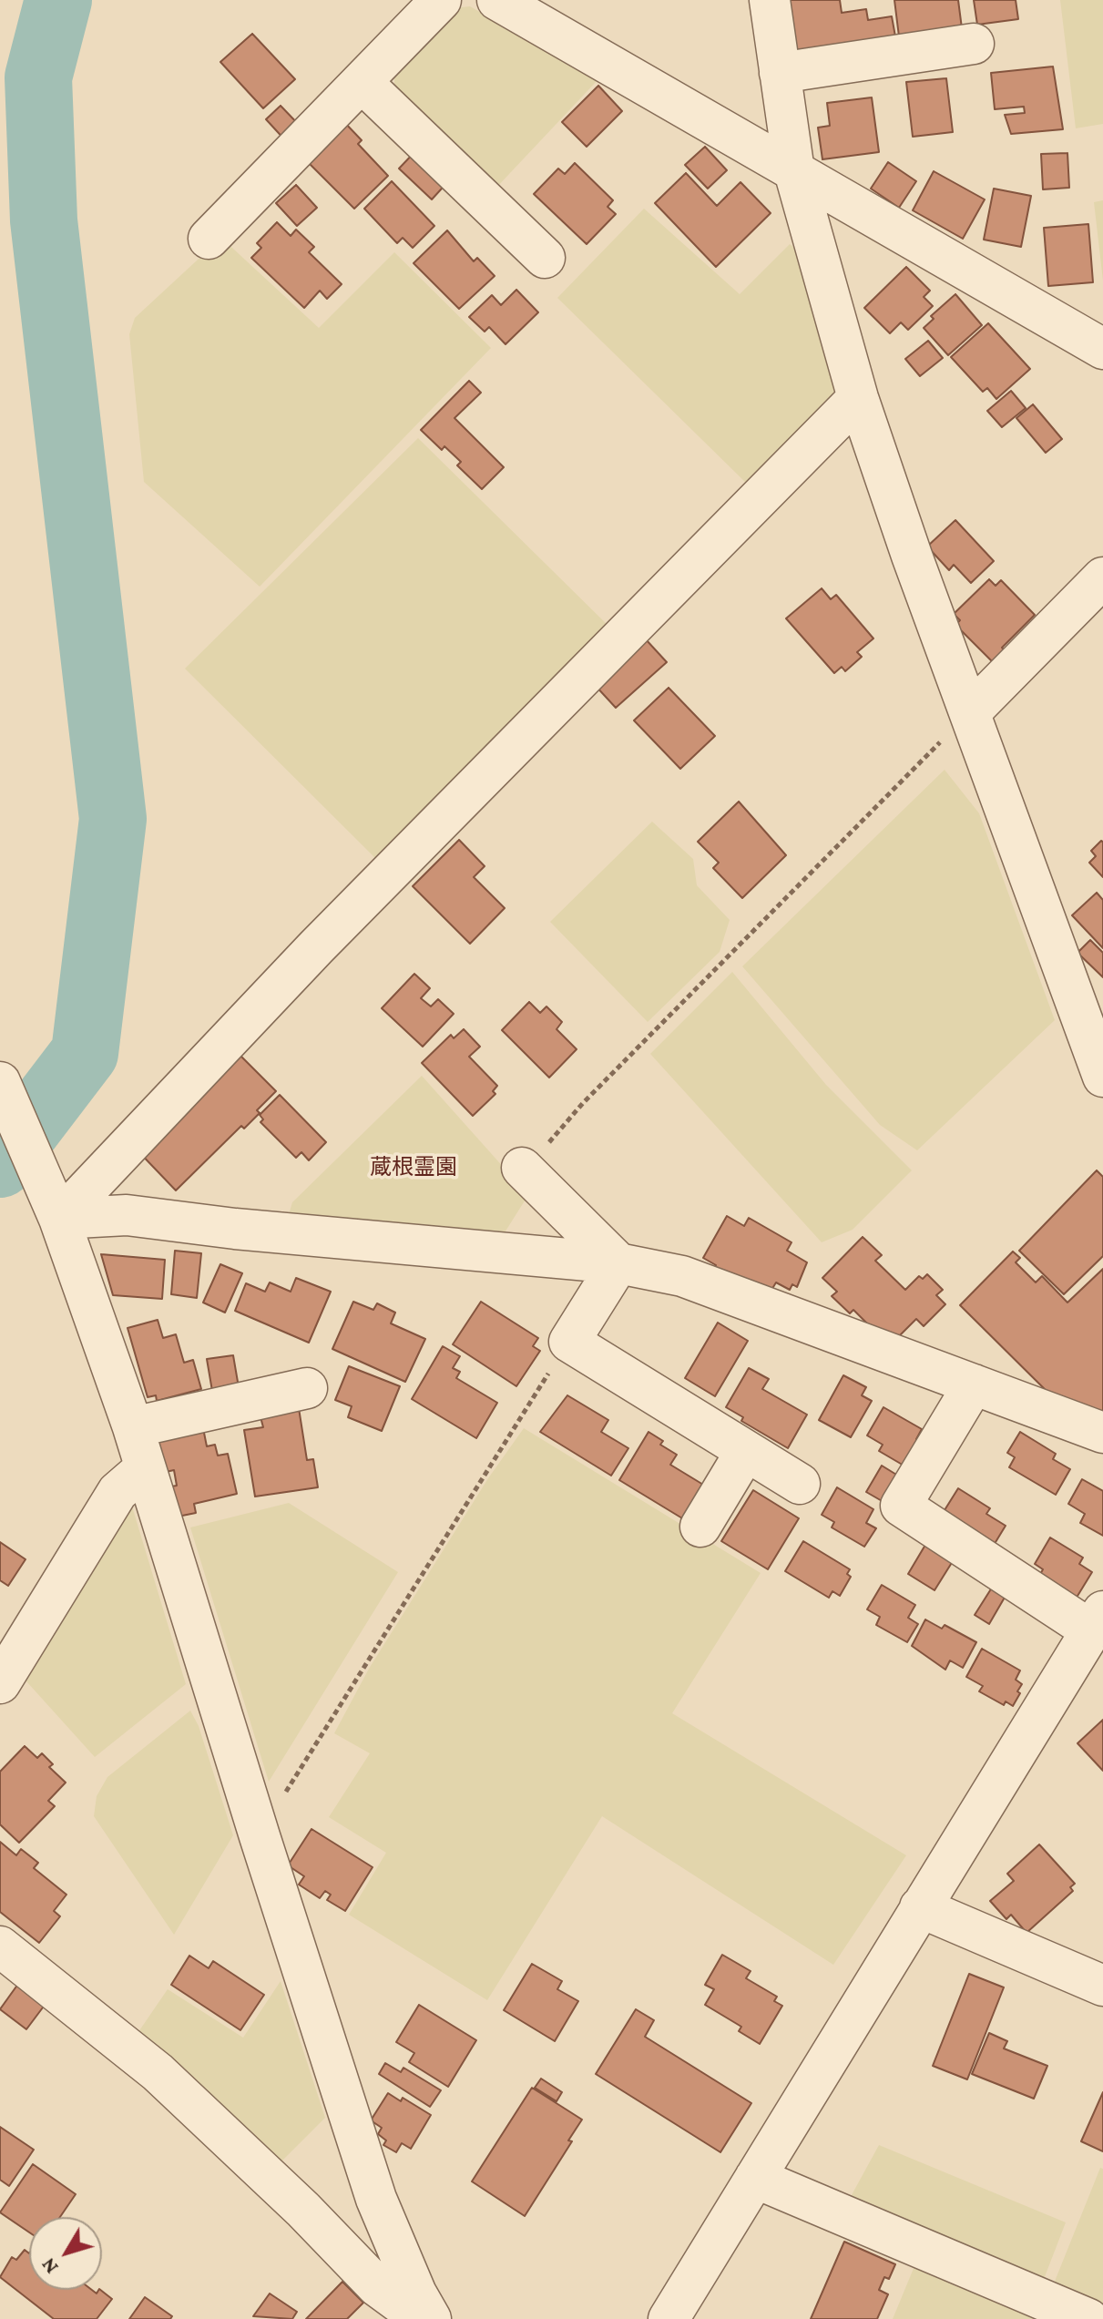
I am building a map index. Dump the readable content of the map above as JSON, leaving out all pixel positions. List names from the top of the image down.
{
  "districts": ["蔵根霊園"],
  "north": "bottom left"
}
